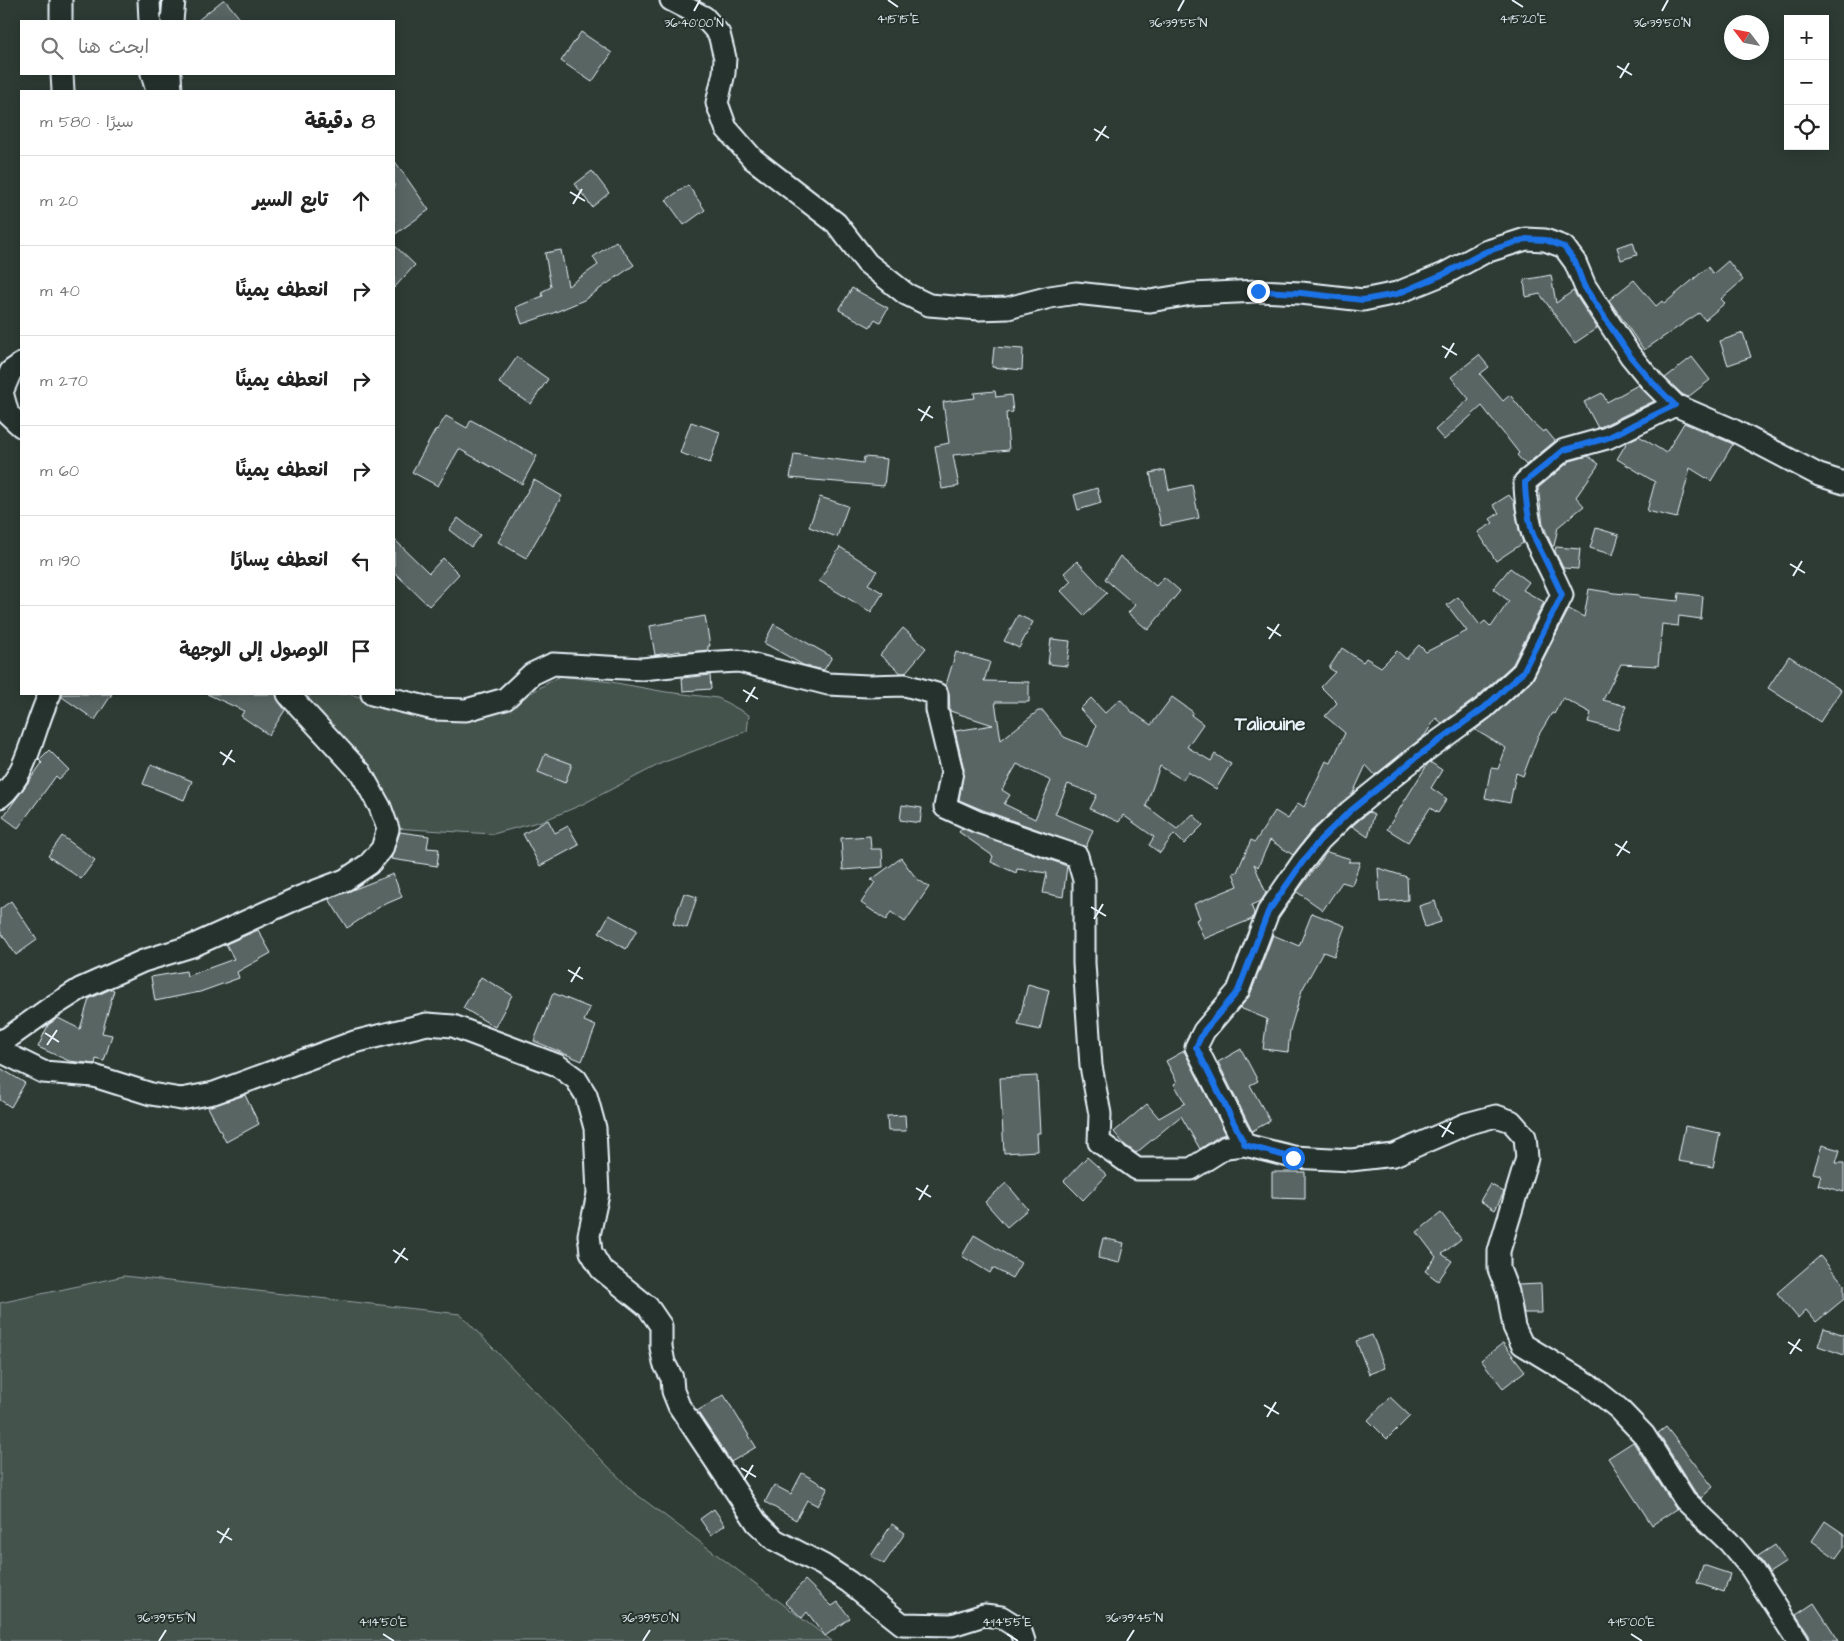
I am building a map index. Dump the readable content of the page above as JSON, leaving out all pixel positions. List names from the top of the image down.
{
  "districts": ["Taliouine"],
  "north": "top left",
  "page": {
    "map_buttons": ["+", "−"],
    "search": "ابحث هنا",
    "heading": ["8 دقيقة", "سيرًا · 580 m"],
    "list": [
      ["تابع السير", "20 m"],
      ["انعطف يمينًا", "40 m"],
      ["انعطف يمينًا", "270 m"],
      ["انعطف يمينًا", "60 m"],
      ["انعطف يسارًا", "190 m"],
      "الوصول إلى الوجهة"
    ]
  },
  "coordinates": [
    "4°15'15\"E",
    "4°15'20\"E",
    "36°40'00\"N",
    "36°39'55\"N",
    "36°39'50\"N",
    "36°39'45\"N",
    "4°14'50\"E",
    "4°14'55\"E",
    "4°15'00\"E"
  ]
}
